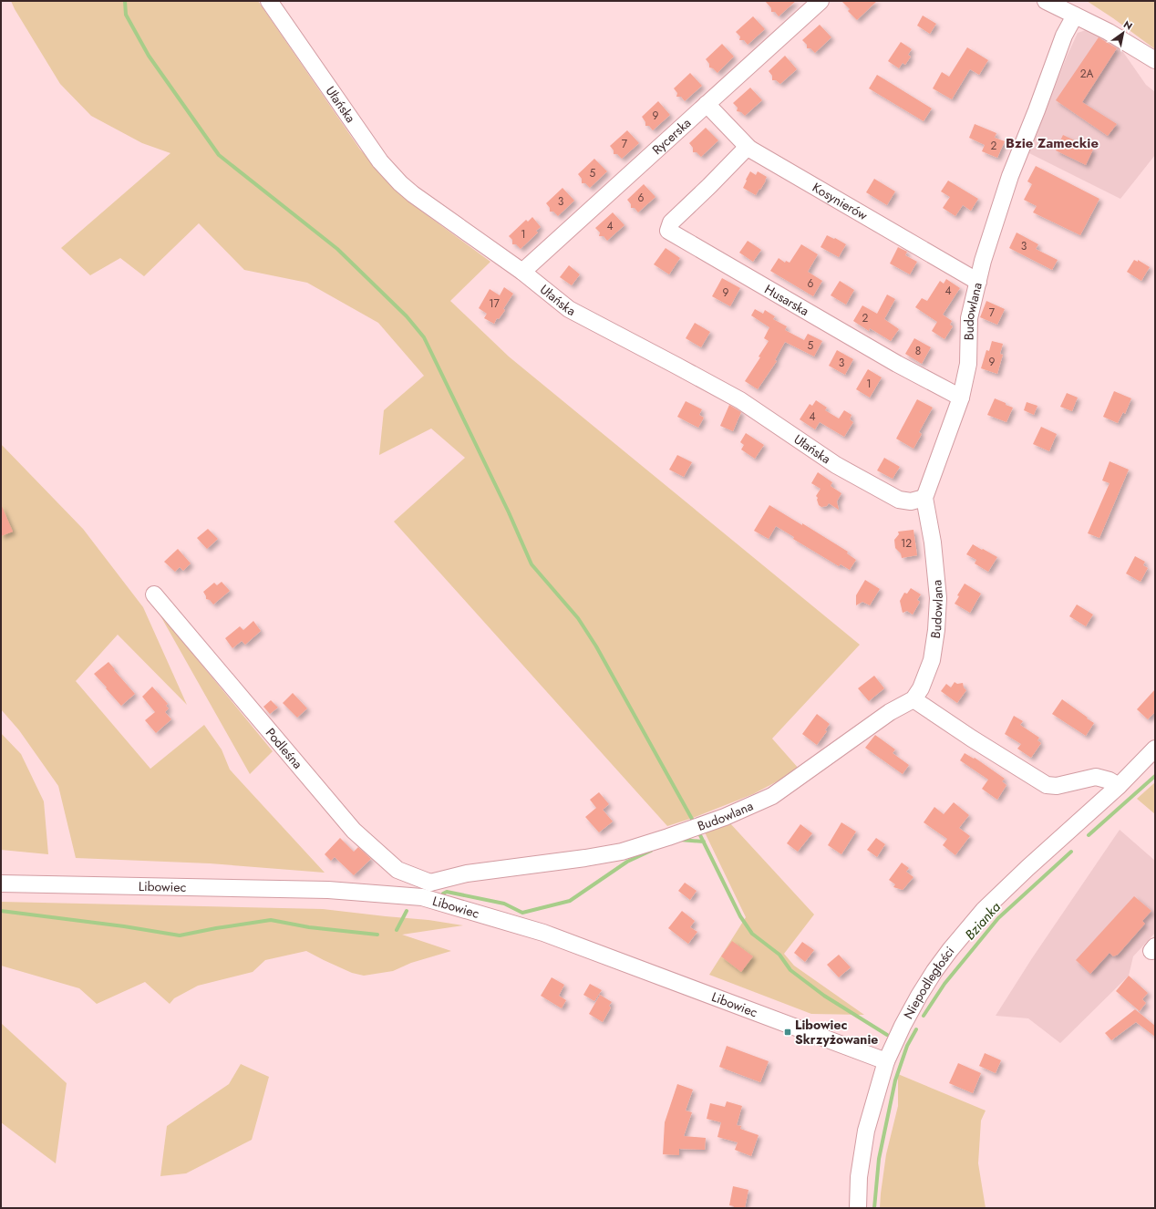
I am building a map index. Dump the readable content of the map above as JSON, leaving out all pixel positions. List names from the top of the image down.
{
  "streets": {
    "street": [
      "Ułańska",
      "Rycerska",
      "Kosynierów",
      "Husarska",
      "Budowlana",
      "Podleśna",
      "Libowiec",
      "Niepodległości"
    ]
  },
  "crossings": [
    ["Ułańska", "Rycerska"],
    ["Ułańska", "Budowlana"],
    ["Rycerska", "Kosynierów"],
    ["Kosynierów", "Husarska"],
    ["Kosynierów", "Budowlana"],
    ["Husarska", "Budowlana"],
    ["Budowlana", "Podleśna"],
    ["Libowiec", "Niepodległości"]
  ],
  "districts": ["Bzie Zameckie"],
  "water": ["Bzianka"],
  "places": {
    "transit": ["Libowiec Skrzyżowanie"]
  },
  "house_numbers": [
    "2A",
    "9",
    "7",
    "2",
    "5",
    "6",
    "3",
    "4",
    "1",
    "3",
    "6",
    "4",
    "9",
    "17",
    "7",
    "2",
    "5",
    "8",
    "9",
    "3",
    "1",
    "4",
    "12"
  ],
  "north": "top right"
}
